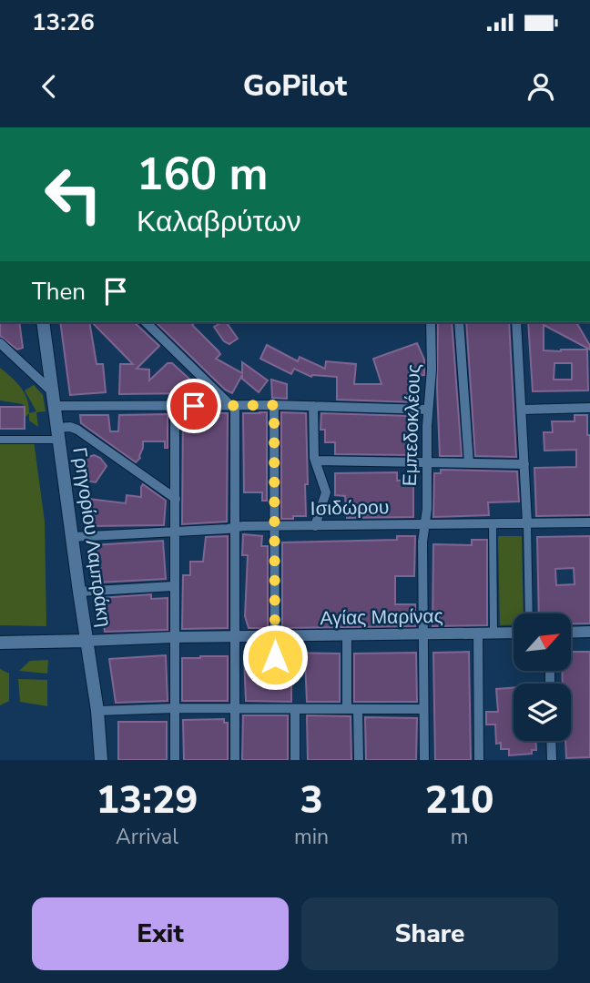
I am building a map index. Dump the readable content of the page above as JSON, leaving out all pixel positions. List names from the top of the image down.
{
  "streets": {
    "main road": ["Γρηγορίου Λαμπράκη"],
    "street": ["Εμπεδοκλέους", "Ισιδώρου", "Αγίας Μαρίνας"]
  },
  "crossings": [
    ["Εμπεδοκλέους", "Ισιδώρου"],
    ["Εμπεδοκλέους", "Αγίας Μαρίνας"],
    ["Ισιδώρου", "Γρηγορίου Λαμπράκη"],
    ["Γρηγορίου Λαμπράκη", "Αγίας Μαρίνας"]
  ],
  "north": "top right",
  "page": {
    "status": "13:26",
    "header": "GoPilot",
    "turn": ["160 m", "Καλαβρύτων"],
    "then": "Then",
    "eta": [
      "13:29",
      "Arrival",
      "3",
      "min",
      "210",
      "m"
    ],
    "buttons": ["Exit", "Share"]
  }
}
